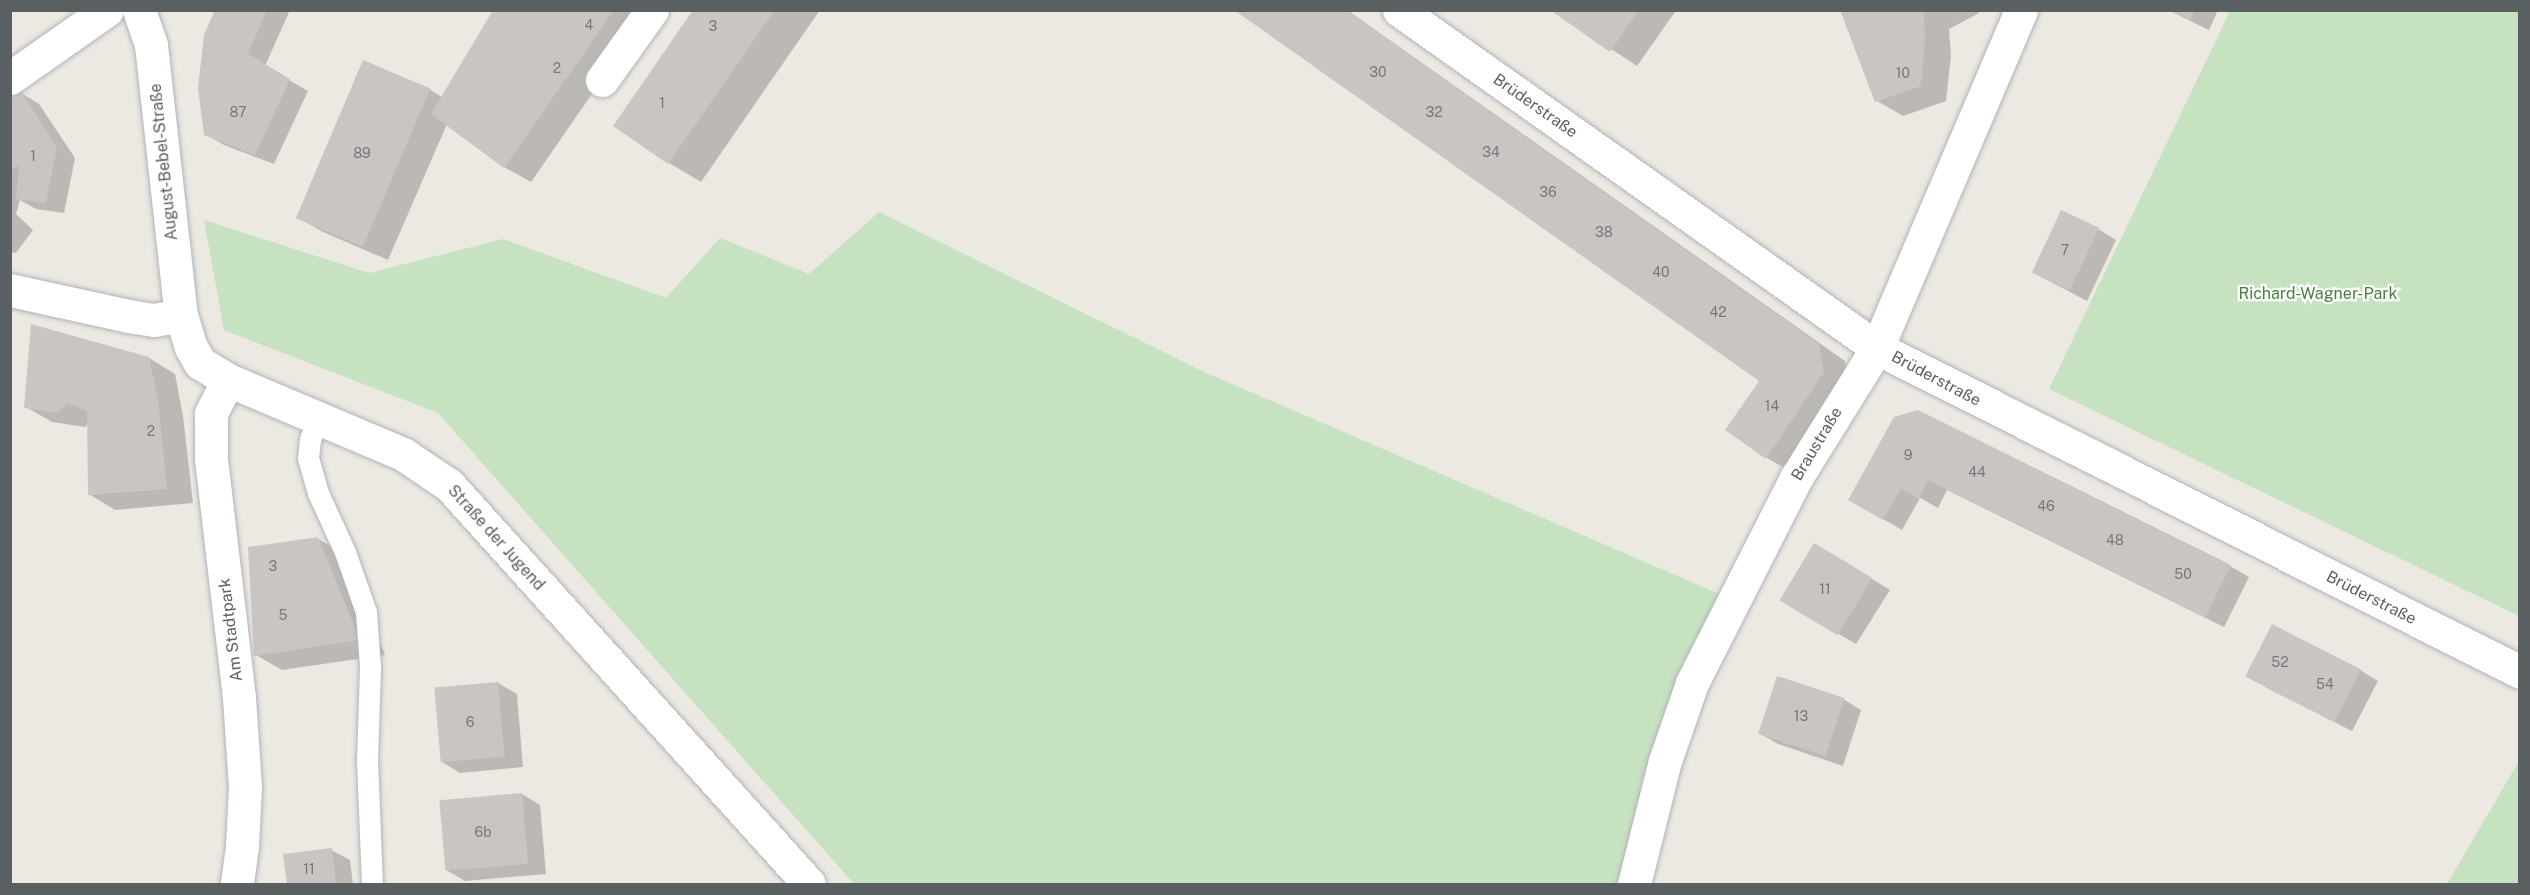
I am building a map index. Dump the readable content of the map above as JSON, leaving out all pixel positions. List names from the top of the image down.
{
  "streets": {
    "street": [
      "Brüderstraße",
      "August-Bebel-Straße",
      "Braustraße",
      "Straße der Jugend",
      "Am Stadtpark"
    ]
  },
  "crossings": [
    ["Brüderstraße", "Braustraße"],
    ["August-Bebel-Straße", "Straße der Jugend"],
    ["Straße der Jugend", "Am Stadtpark"]
  ],
  "parks": ["Richard-Wagner-Park"],
  "house_numbers": [
    "4",
    "3",
    "2",
    "30",
    "10",
    "1",
    "87",
    "32",
    "34",
    "89",
    "1",
    "36",
    "38",
    "7",
    "40",
    "42",
    "14",
    "2",
    "9",
    "44",
    "46",
    "48",
    "3",
    "50",
    "11",
    "5",
    "52",
    "54",
    "13",
    "6",
    "6b",
    "11"
  ]
}
